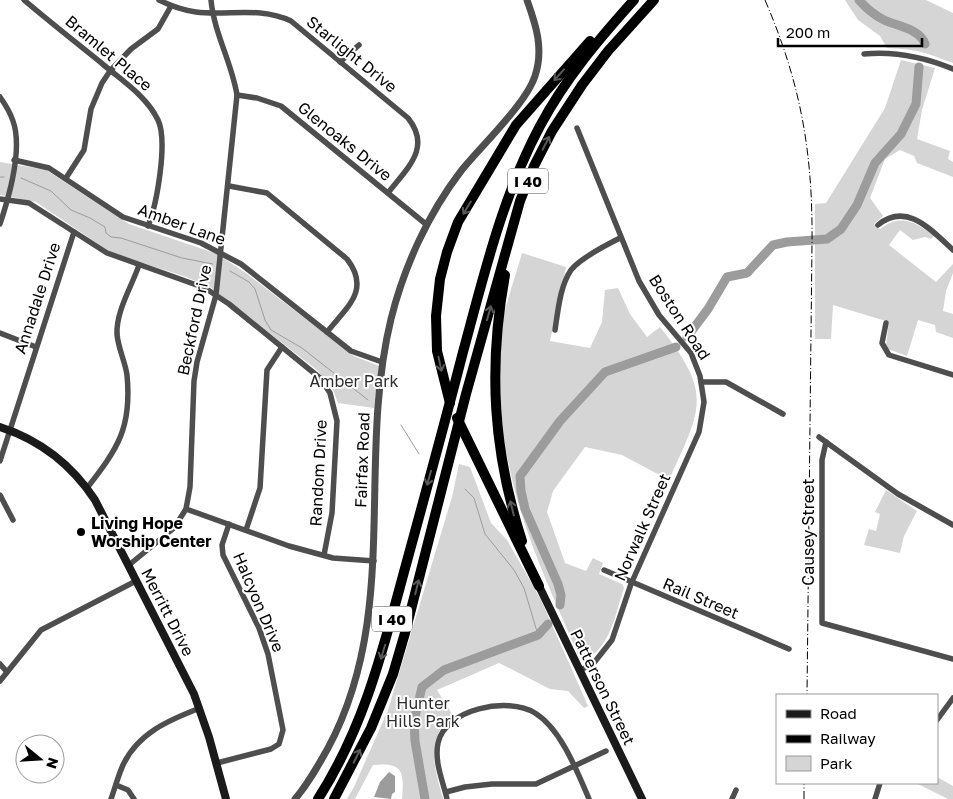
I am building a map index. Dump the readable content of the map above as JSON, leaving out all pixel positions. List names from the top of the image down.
{
  "streets": {
    "highway": ["I 40"],
    "main road": ["Merritt Drive", "Patterson Street"],
    "street": [
      "Bramlet Place",
      "Starlight Drive",
      "Glenoaks Drive",
      "Amber Lane",
      "Annadale Drive",
      "Boston Road",
      "Beckford Drive",
      "Fairfax Road",
      "Random Drive",
      "Norwalk Street",
      "Causey Street",
      "Rail Street",
      "Halcyon Drive"
    ]
  },
  "crossings": [
    ["Bramlet Place", "Amber Lane"],
    ["Starlight Drive", "Glenoaks Drive"],
    ["Starlight Drive", "Beckford Drive"],
    ["Glenoaks Drive", "Beckford Drive"],
    ["Glenoaks Drive", "Fairfax Road"],
    ["Amber Lane", "Beckford Drive"],
    ["Amber Lane", "Fairfax Road"],
    ["Annadale Drive", "Random Drive"],
    ["Annadale Drive", "Merritt Drive"],
    ["Boston Road", "Norwalk Street"],
    ["Beckford Drive", "Random Drive"],
    ["Beckford Drive", "Merritt Drive"],
    ["Norwalk Street", "Rail Street"],
    ["Norwalk Street", "Patterson Street"],
    ["Halcyon Drive", "Merritt Drive"]
  ],
  "parks": ["Amber Park", "Hunter Hills Park"],
  "places": ["Living Hope Worship Center"],
  "legend": ["Road", "Railway", "Park"],
  "scale_bar": "200 m",
  "north": "right"
}
